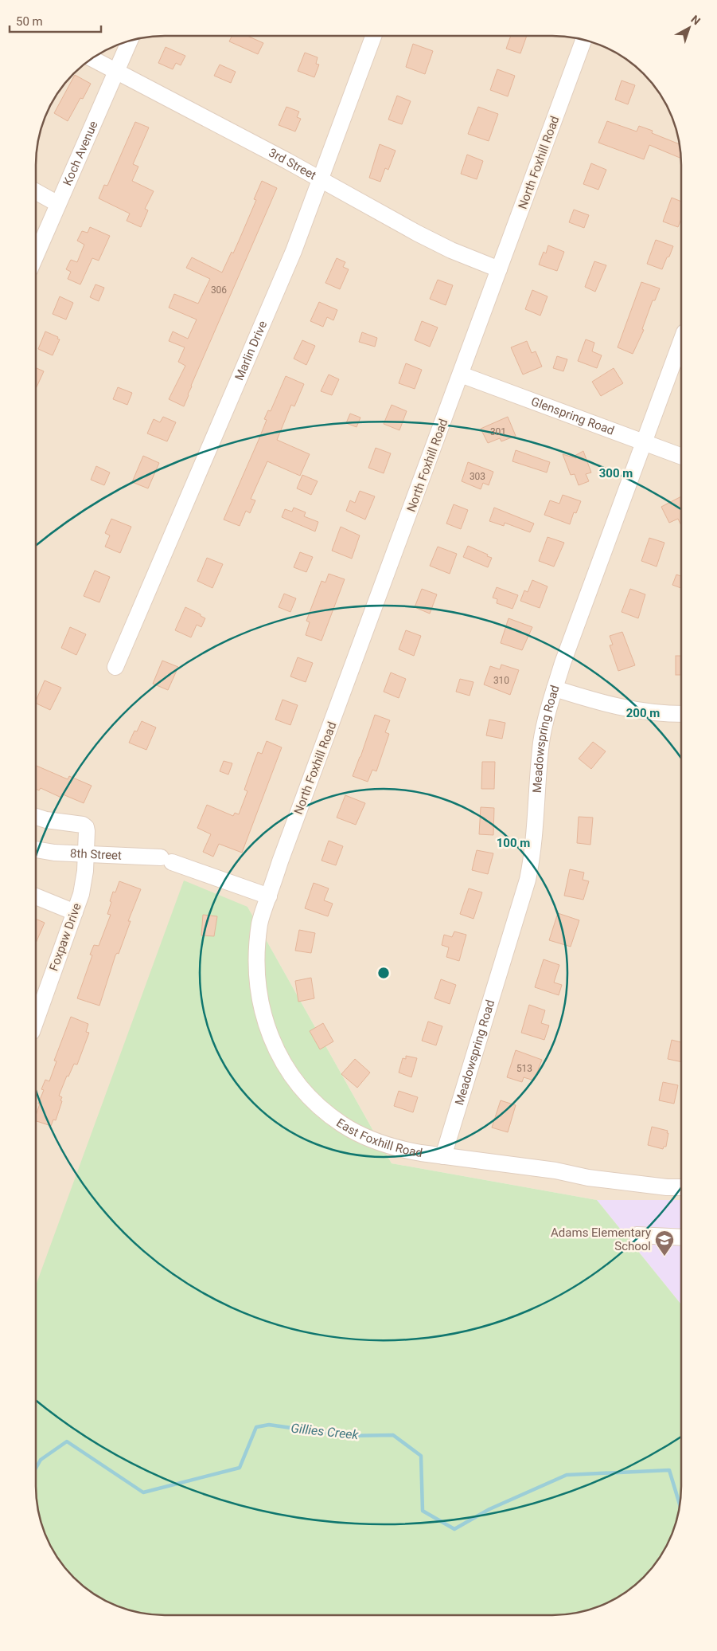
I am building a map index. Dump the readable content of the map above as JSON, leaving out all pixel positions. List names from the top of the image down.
{
  "streets": {
    "street": [
      "Koch Avenue",
      "North Foxhill Road",
      "3rd Street",
      "Marlin Drive",
      "Glenspring Road",
      "Meadowspring Road",
      "8th Street",
      "Foxpaw Drive",
      "East Foxhill Road"
    ]
  },
  "crossings": [
    ["Koch Avenue", "3rd Street"],
    ["North Foxhill Road", "3rd Street"],
    ["North Foxhill Road", "Glenspring Road"],
    ["North Foxhill Road", "8th Street"],
    ["North Foxhill Road", "East Foxhill Road"],
    ["3rd Street", "Marlin Drive"],
    ["Glenspring Road", "Meadowspring Road"],
    ["Meadowspring Road", "East Foxhill Road"],
    ["8th Street", "Foxpaw Drive"],
    ["8th Street", "East Foxhill Road"]
  ],
  "water": ["Gillies Creek"],
  "places": {
    "school or university": ["Adams Elementary School"]
  },
  "house_numbers": [
    "306",
    "301",
    "303",
    "310",
    "513"
  ],
  "scale_bar": "50 m",
  "north": "top right",
  "rings": ["300 m", "200 m", "100 m"]
}
